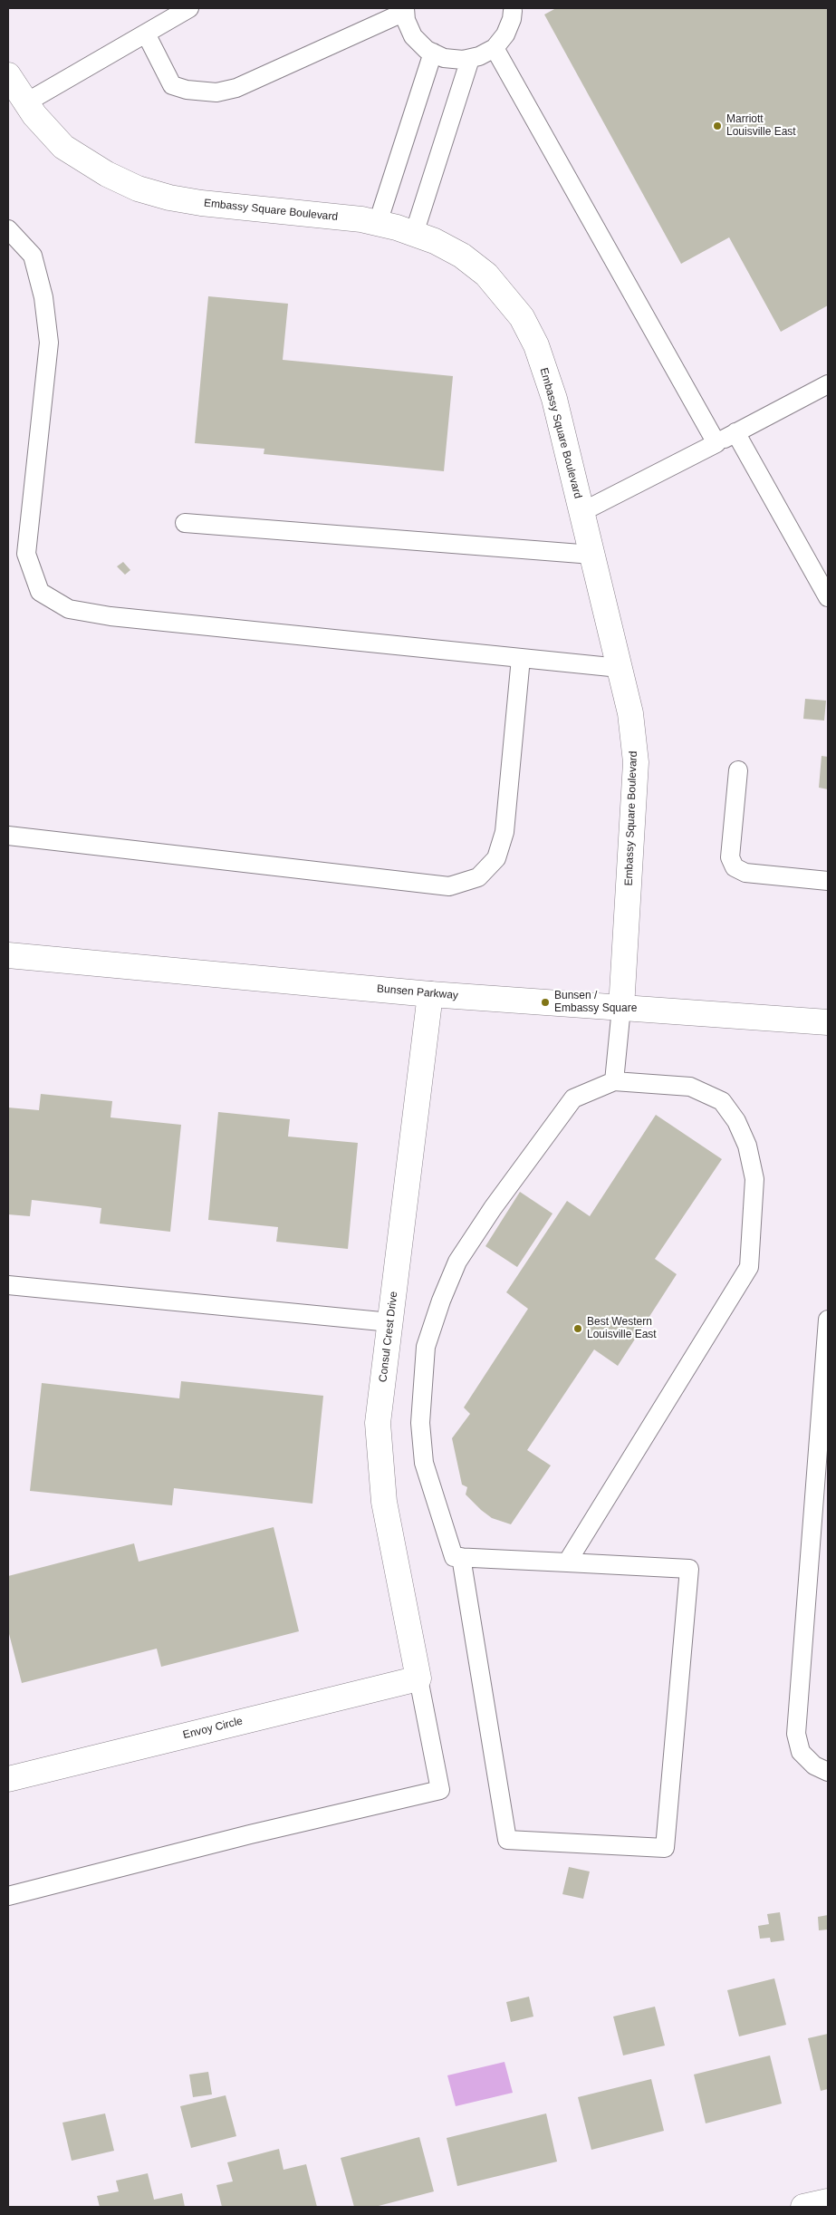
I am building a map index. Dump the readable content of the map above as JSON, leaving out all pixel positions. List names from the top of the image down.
{
  "streets": {
    "street": [
      "Embassy Square Boulevard",
      "Bunsen Parkway",
      "Consul Crest Drive",
      "Envoy Circle"
    ]
  },
  "crossings": [
    ["Embassy Square Boulevard", "Bunsen Parkway"],
    ["Bunsen Parkway", "Consul Crest Drive"],
    ["Consul Crest Drive", "Envoy Circle"]
  ],
  "places": ["Marriott Louisville East", "Bunsen / Embassy Square", "Best Western Louisville East"]
}
